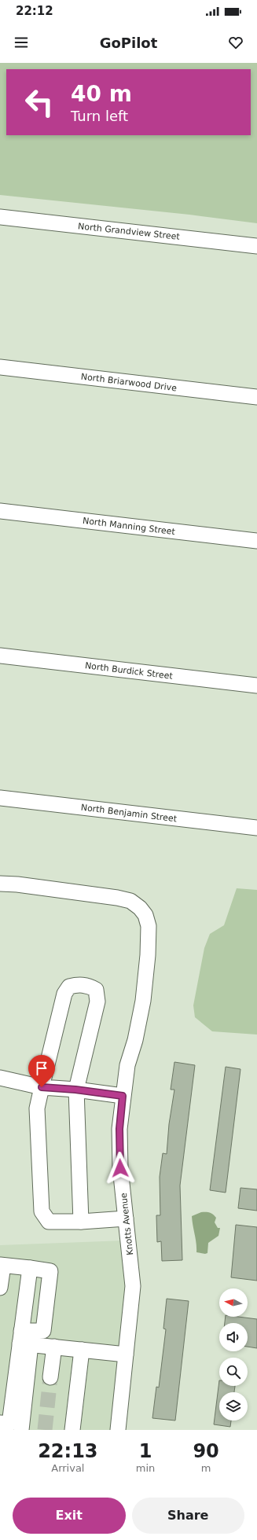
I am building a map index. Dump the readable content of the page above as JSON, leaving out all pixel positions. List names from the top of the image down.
{
  "streets": {
    "street": [
      "North Grandview Street",
      "North Briarwood Drive",
      "North Manning Street",
      "North Burdick Street",
      "North Benjamin Street",
      "Knotts Avenue"
    ]
  },
  "north": "left",
  "page": {
    "status": "22:12",
    "header": "GoPilot",
    "turn": ["40 m", "Turn left"],
    "eta": [
      "22:13",
      "Arrival",
      "1",
      "min",
      "90",
      "m"
    ],
    "buttons": ["Exit", "Share"]
  }
}
